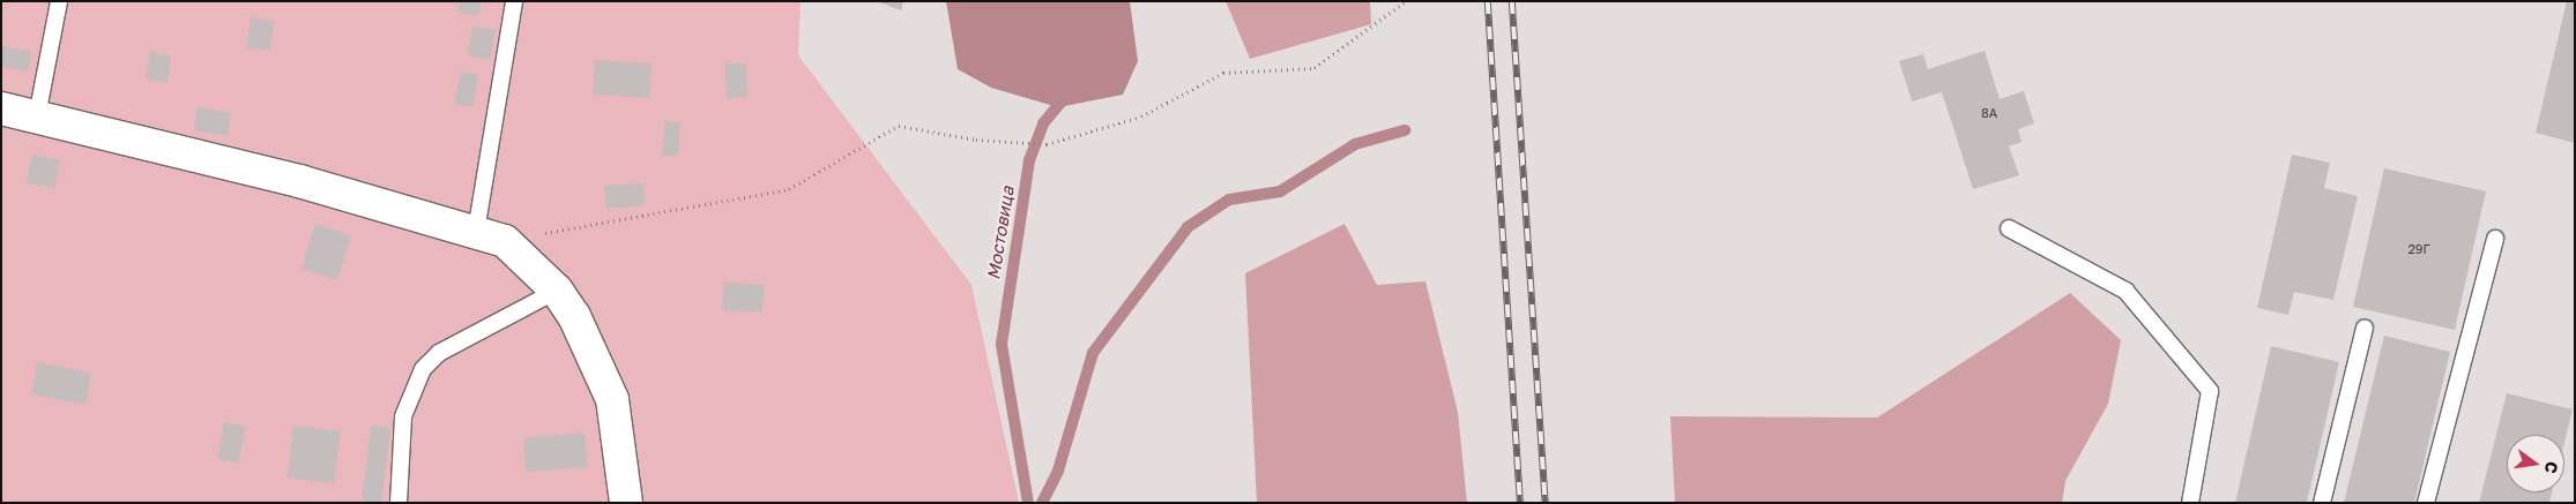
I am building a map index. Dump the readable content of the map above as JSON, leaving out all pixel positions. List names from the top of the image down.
{
  "water": ["Мостовица"],
  "house_numbers": ["8А", "29Г"],
  "north": "right"
}
